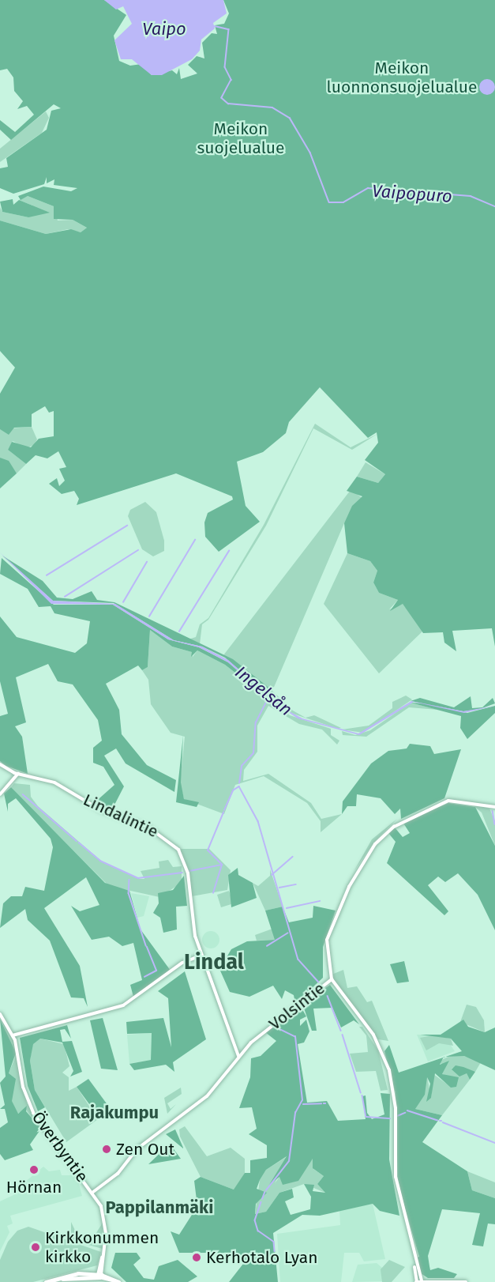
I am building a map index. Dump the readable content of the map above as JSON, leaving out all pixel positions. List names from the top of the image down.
{
  "streets": {
    "street": ["Lindalintie", "Volsintie", "Överbyntie"]
  },
  "crossings": [
    ["Lindalintie", "Volsintie"],
    ["Volsintie", "Överbyntie"]
  ],
  "districts": ["Lindal", "Rajakumpu", "Pappilanmäki"],
  "water": ["Vaipo", "Vaipopuro", "Ingelsån"],
  "parks": ["Meikon luonnonsuojelualue", "Meikon suojelualue"],
  "places": [
    "Zen Out",
    "Hörnan",
    "Kirkkonummen kirkko",
    "Kerhotalo Lyan"
  ]
}
